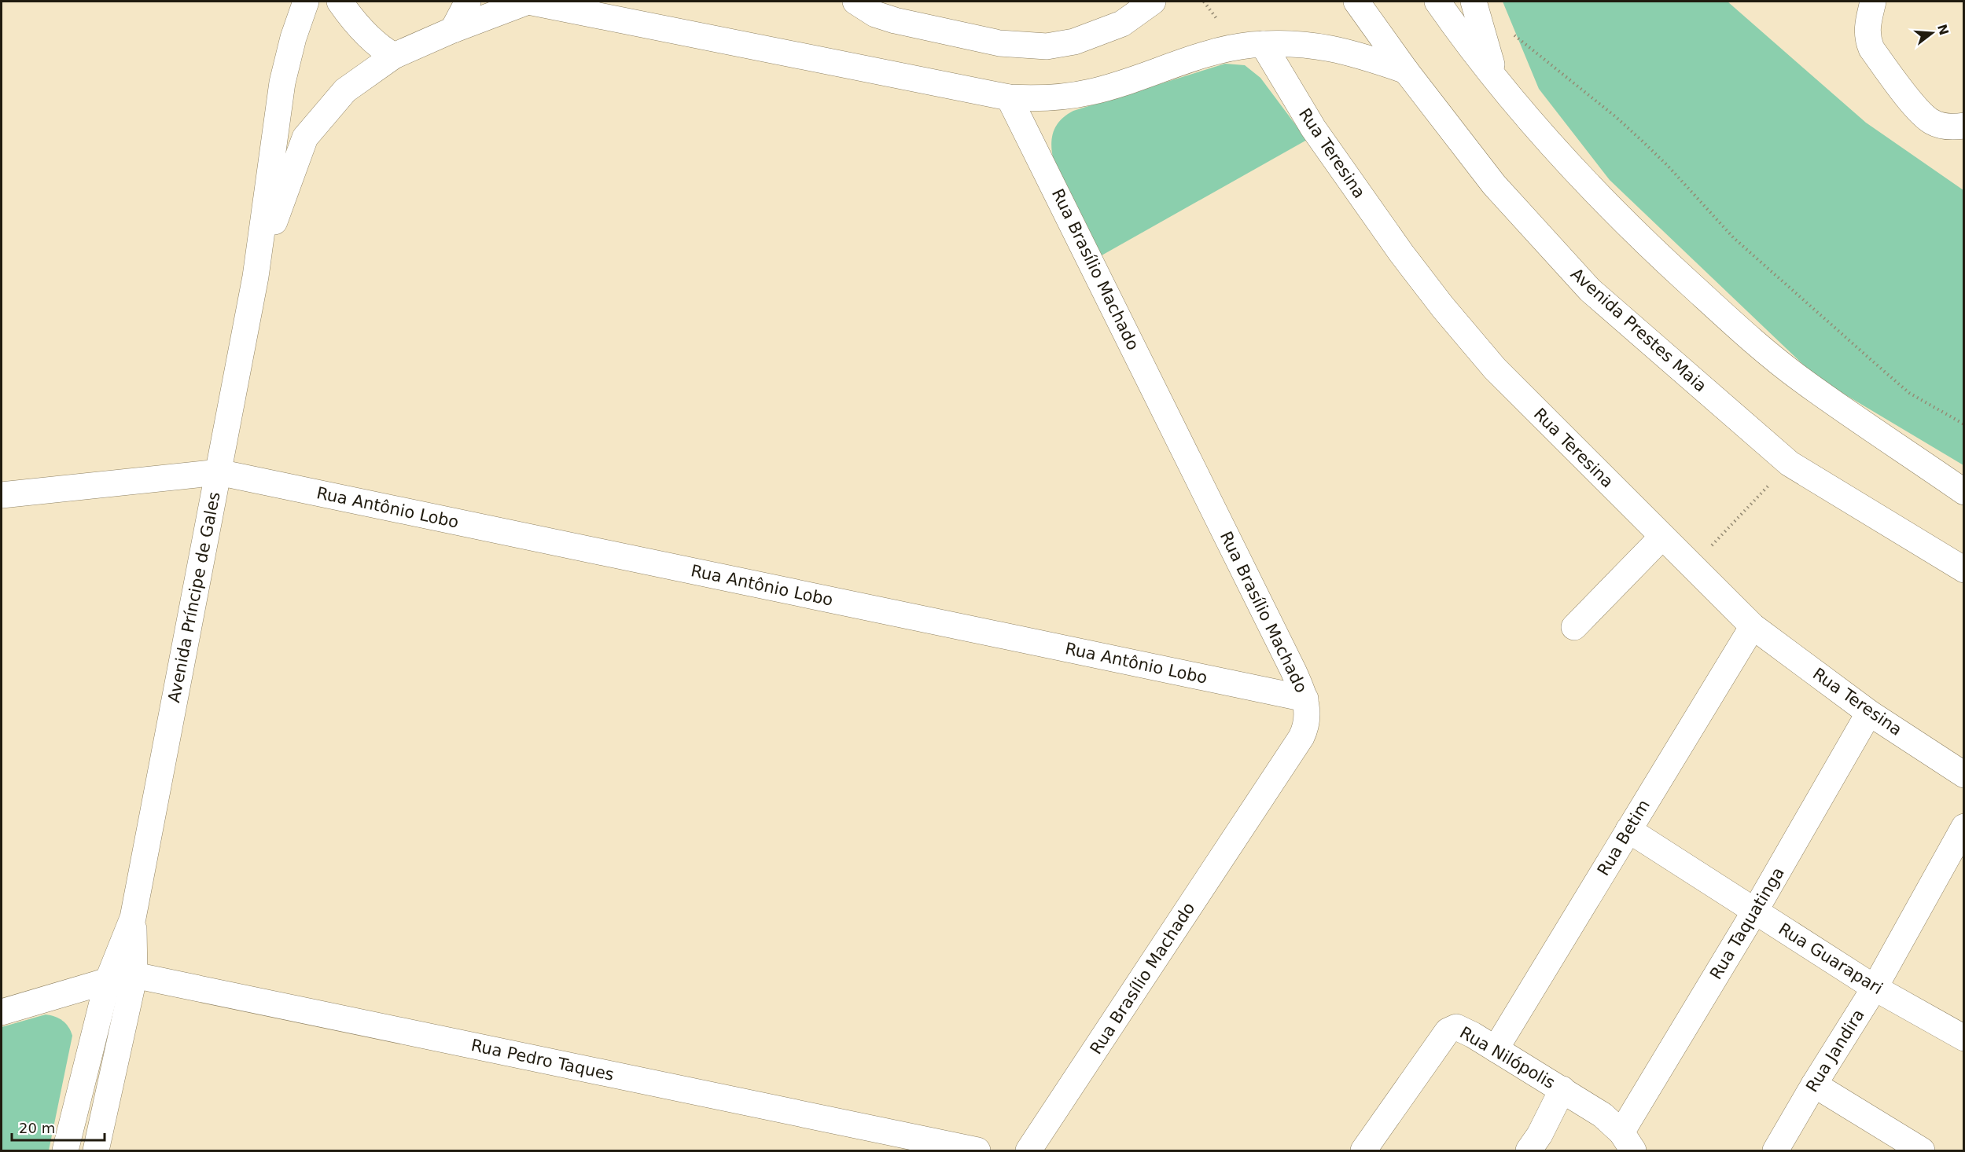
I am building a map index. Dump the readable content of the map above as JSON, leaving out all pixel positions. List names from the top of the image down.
{
  "streets": {
    "main road": [
      "Rua Teresina",
      "Rua Brasílio Machado",
      "Avenida Prestes Maia",
      "Rua Antônio Lobo",
      "Avenida Príncipe de Gales",
      "Rua Betim",
      "Rua Taquatinga",
      "Rua Guarapari",
      "Rua Jandira",
      "Rua Nilópolis",
      "Rua Pedro Taques"
    ]
  },
  "crossings": [
    ["Rua Teresina", "Rua Betim"],
    ["Rua Teresina", "Rua Taquatinga"],
    ["Rua Brasílio Machado", "Rua Antônio Lobo"],
    ["Rua Antônio Lobo", "Avenida Príncipe de Gales"],
    ["Avenida Príncipe de Gales", "Rua Pedro Taques"],
    ["Rua Betim", "Rua Guarapari"],
    ["Rua Betim", "Rua Nilópolis"],
    ["Rua Taquatinga", "Rua Guarapari"],
    ["Rua Taquatinga", "Rua Nilópolis"],
    ["Rua Guarapari", "Rua Jandira"]
  ],
  "scale_bar": "20 m",
  "north": "right"
}
